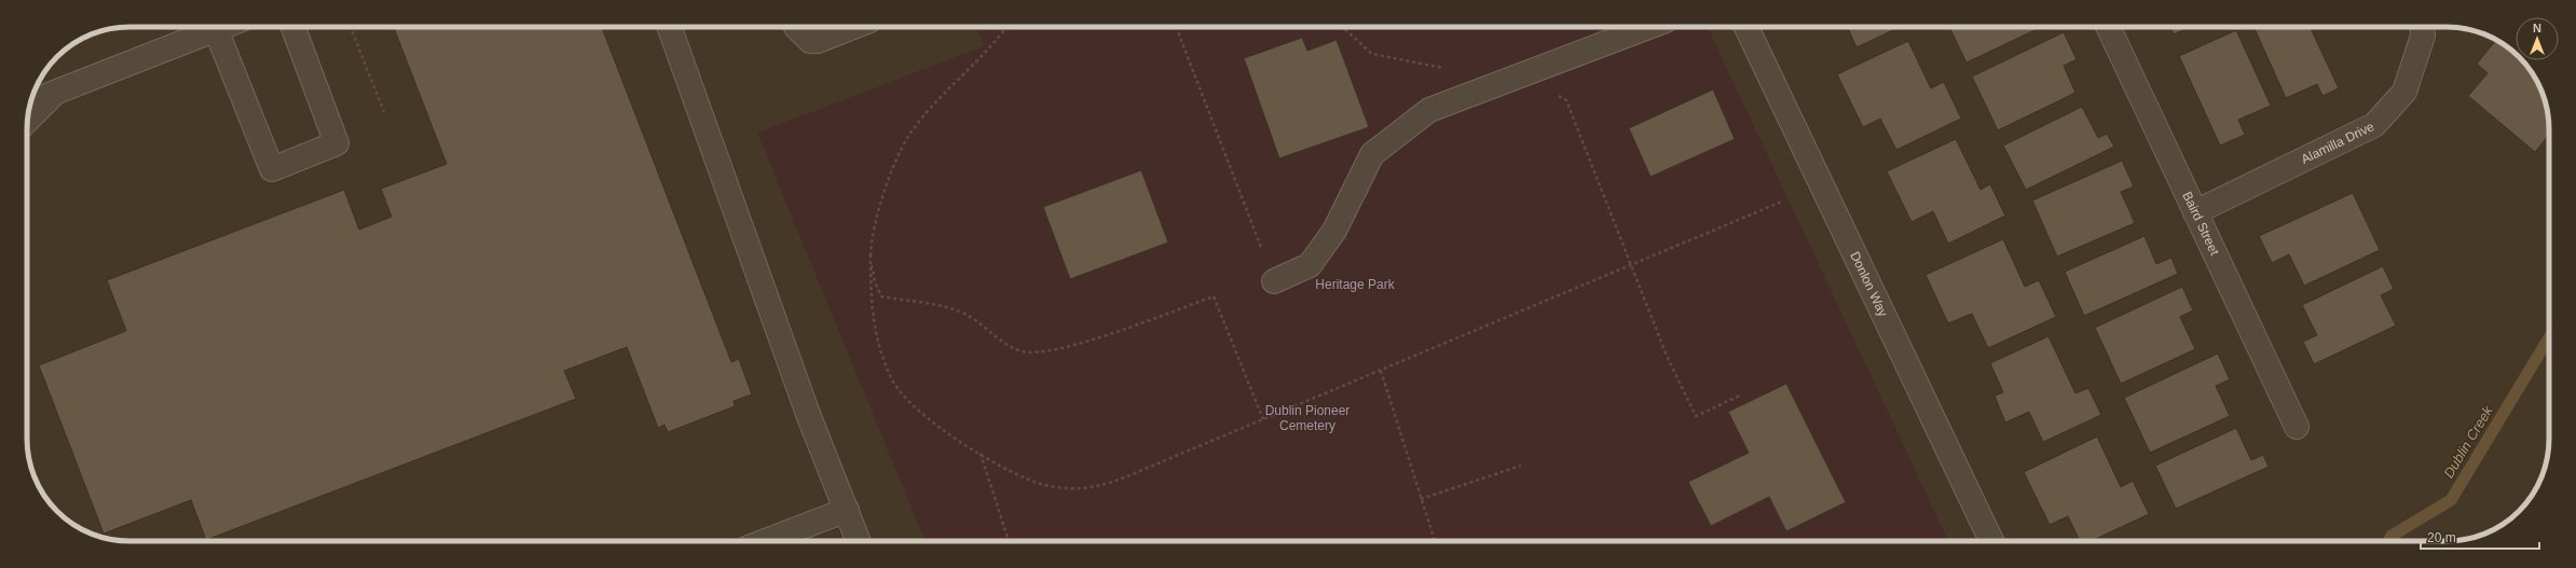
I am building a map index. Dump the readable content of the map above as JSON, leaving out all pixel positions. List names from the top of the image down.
{
  "streets": {
    "street": ["Alamilla Drive", "Baird Street", "Donlon Way"]
  },
  "crossings": [
    ["Alamilla Drive", "Baird Street"]
  ],
  "water": ["Dublin Creek"],
  "parks": ["Heritage Park", "Dublin Pioneer Cemetery"],
  "scale_bar": "20 m",
  "north": "top"
}
